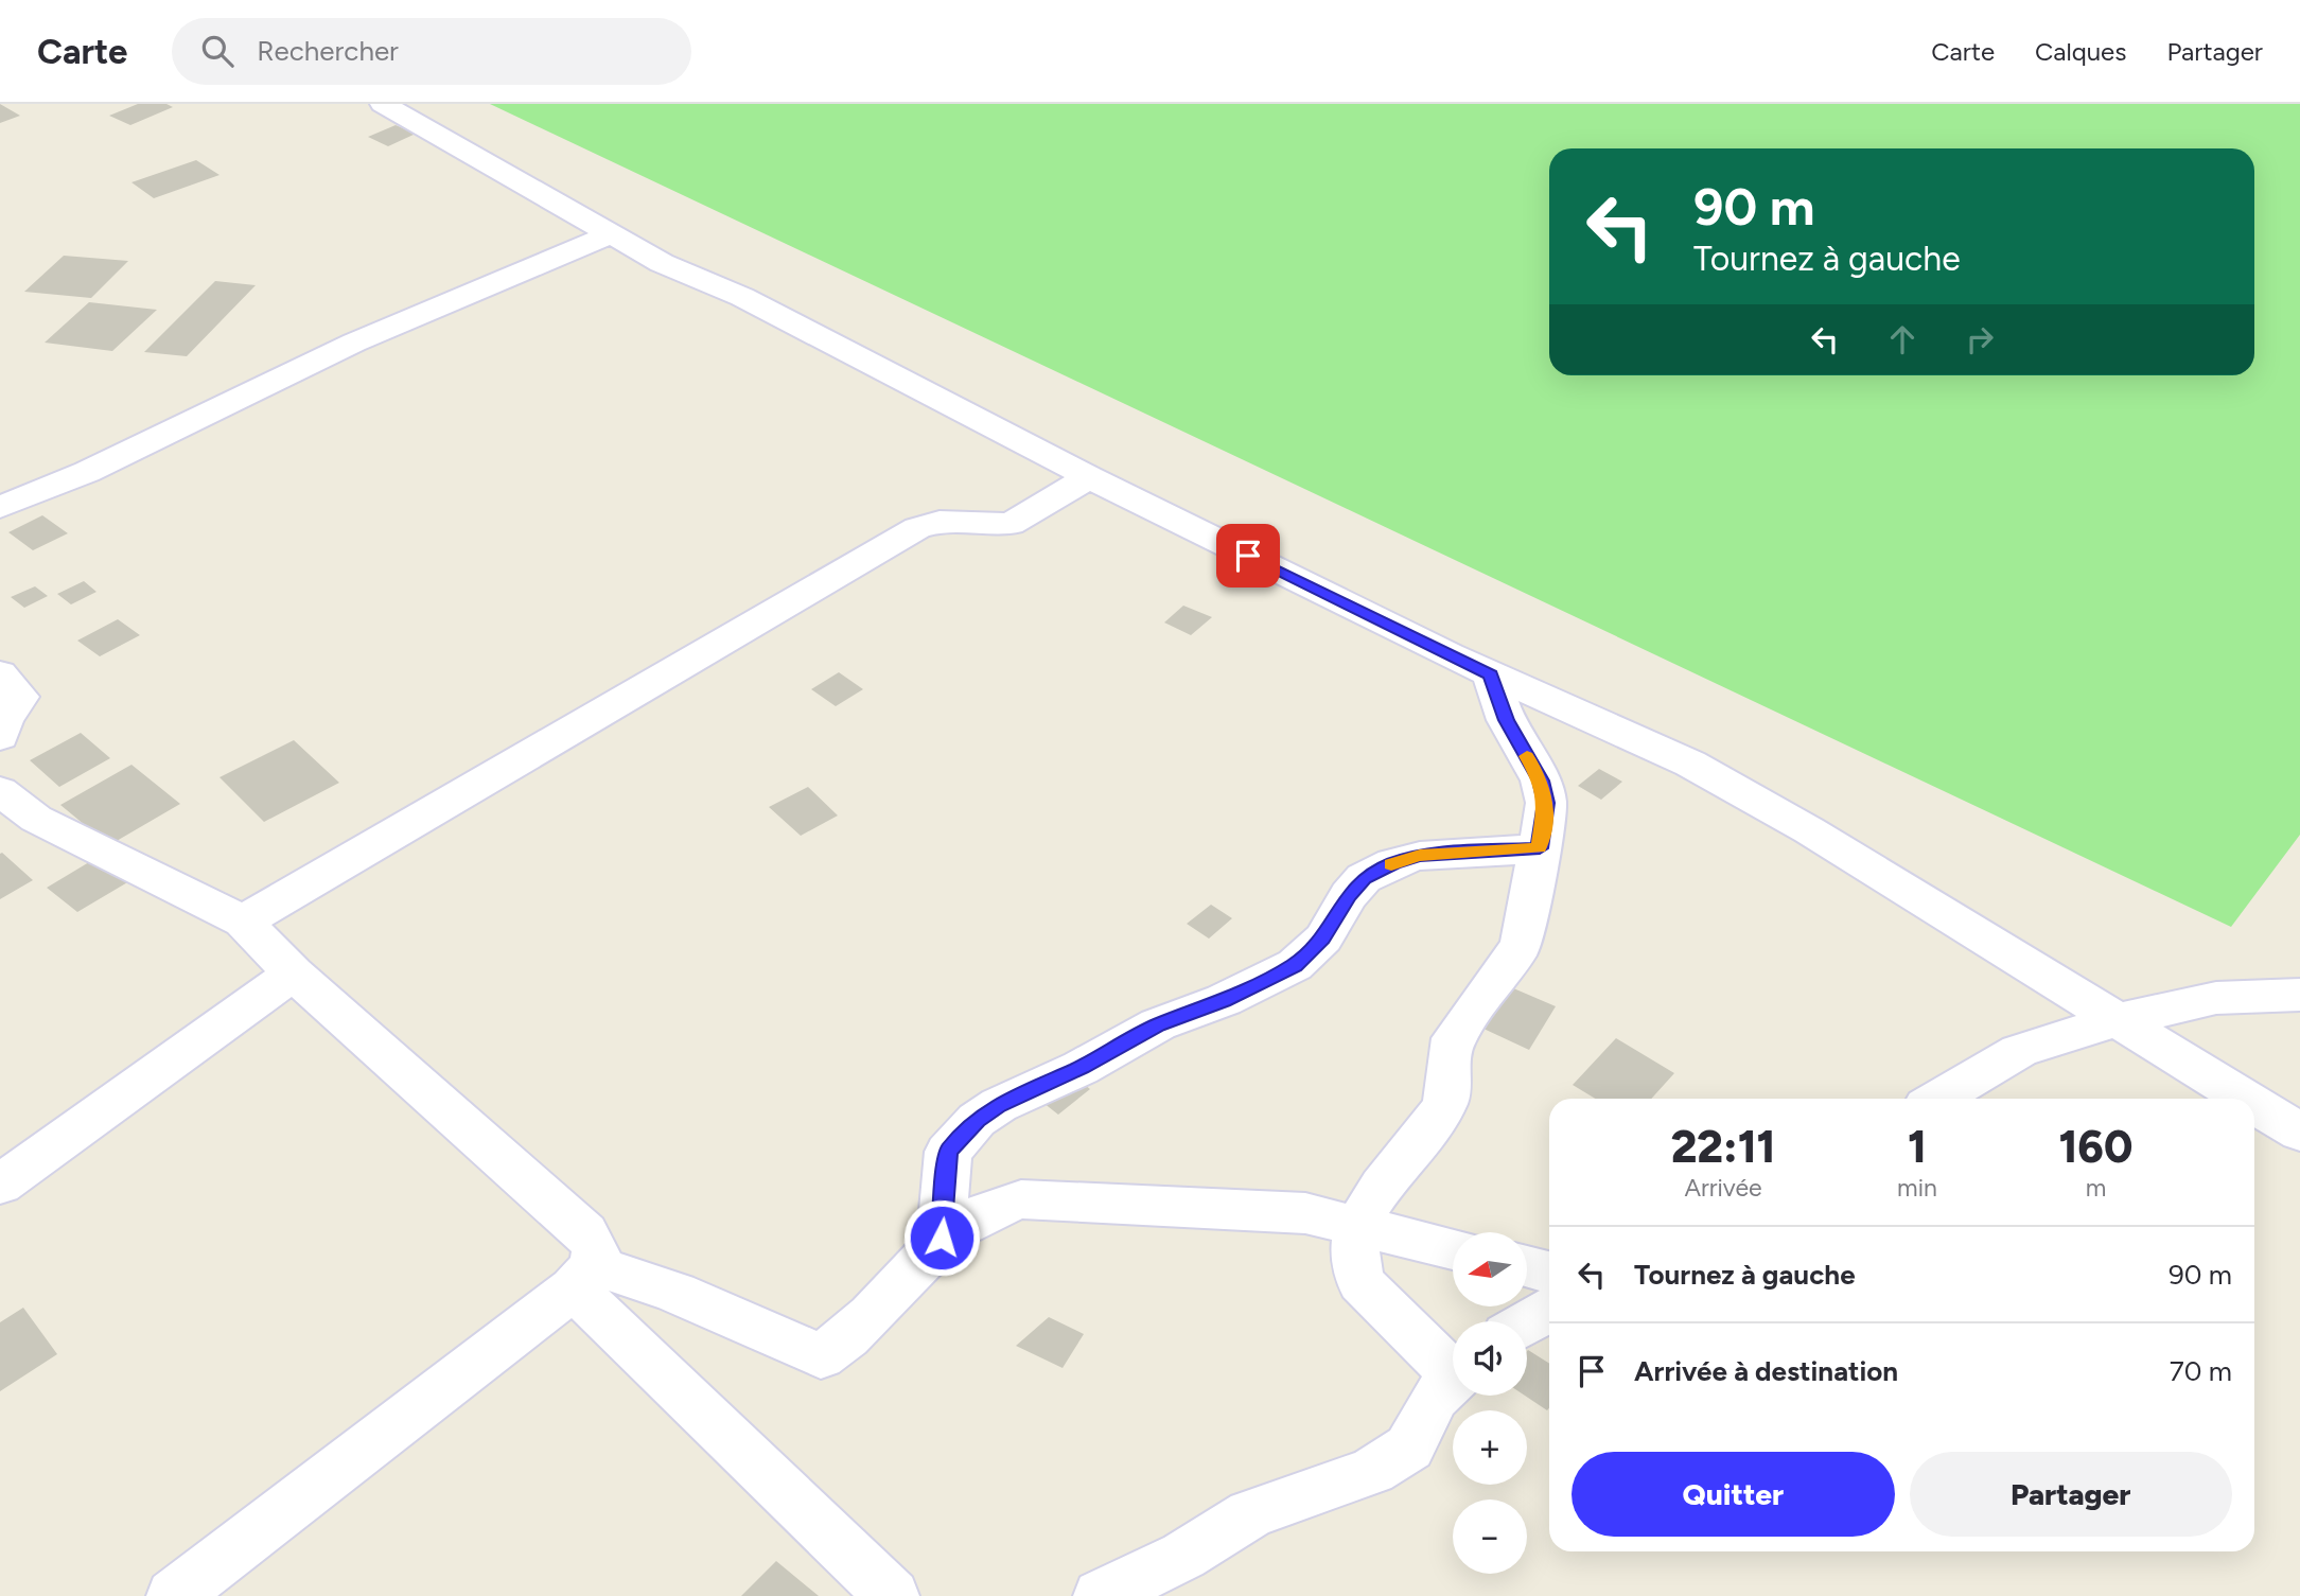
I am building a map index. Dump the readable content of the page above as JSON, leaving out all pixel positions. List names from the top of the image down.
{
  "north": "left",
  "page": {
    "header": "Carte",
    "search": "Rechercher",
    "nav": ["Carte", "Calques", "Partager"],
    "turn": ["90 m", "Tournez à gauche"],
    "eta": [
      "22:11",
      "Arrivée",
      "1",
      "min",
      "160",
      "m"
    ],
    "list": [
      {
        "name": "Tournez à gauche",
        "value": "90 m"
      },
      {
        "name": "Arrivée à destination",
        "value": "70 m"
      }
    ],
    "map_buttons": ["+", "−"],
    "buttons": ["Quitter", "Partager"]
  }
}
